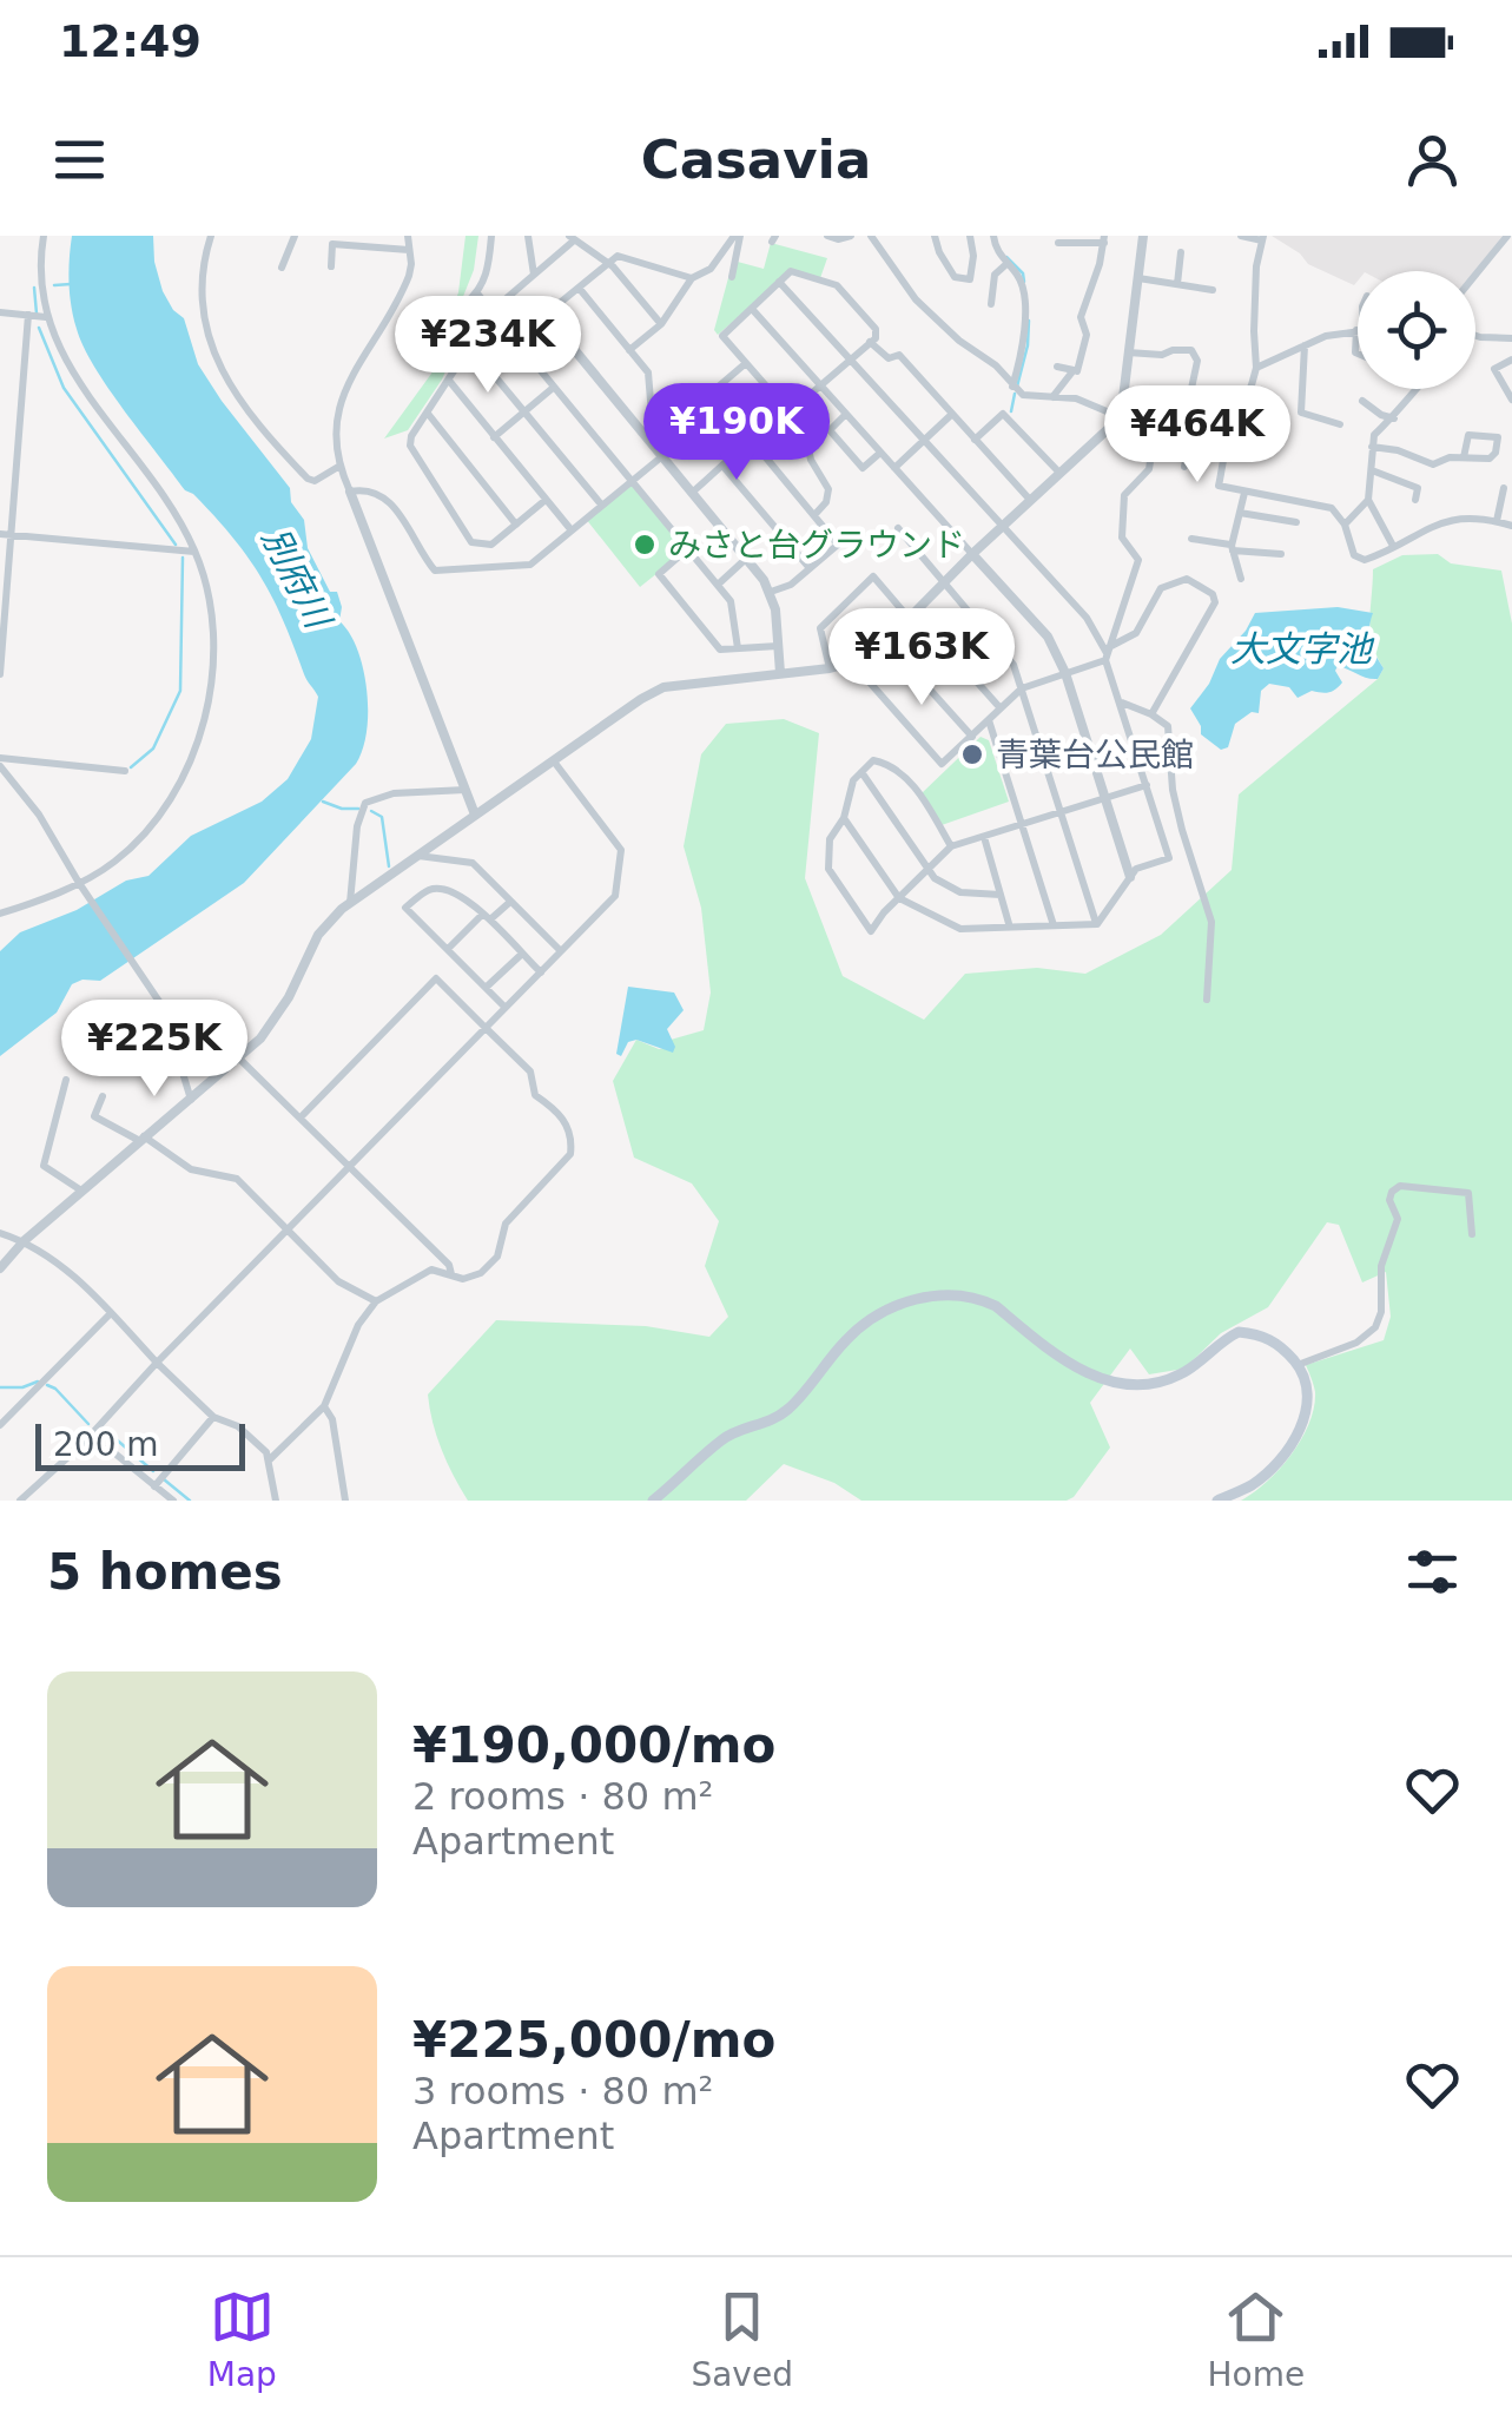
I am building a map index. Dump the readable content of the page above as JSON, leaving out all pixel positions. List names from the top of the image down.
{
  "water": ["別府川", "大文字池"],
  "places": ["みさと台グラウンド", "青葉台公民館"],
  "scale_bar": "200 m",
  "page": {
    "status": "12:49",
    "header": "Casavia",
    "price": [
      "¥234K",
      "¥190K",
      "¥464K",
      "¥163K",
      "¥225K"
    ],
    "scale": "200 m",
    "heading": "5 homes",
    "list": [
      {
        "name": "¥190,000/mo",
        "note": "2 rooms · 80 m² · Apartment"
      },
      {
        "name": "¥225,000/mo",
        "note": "3 rooms · 80 m² · Apartment"
      }
    ],
    "tabs": ["Map", "Saved", "Home"]
  }
}
